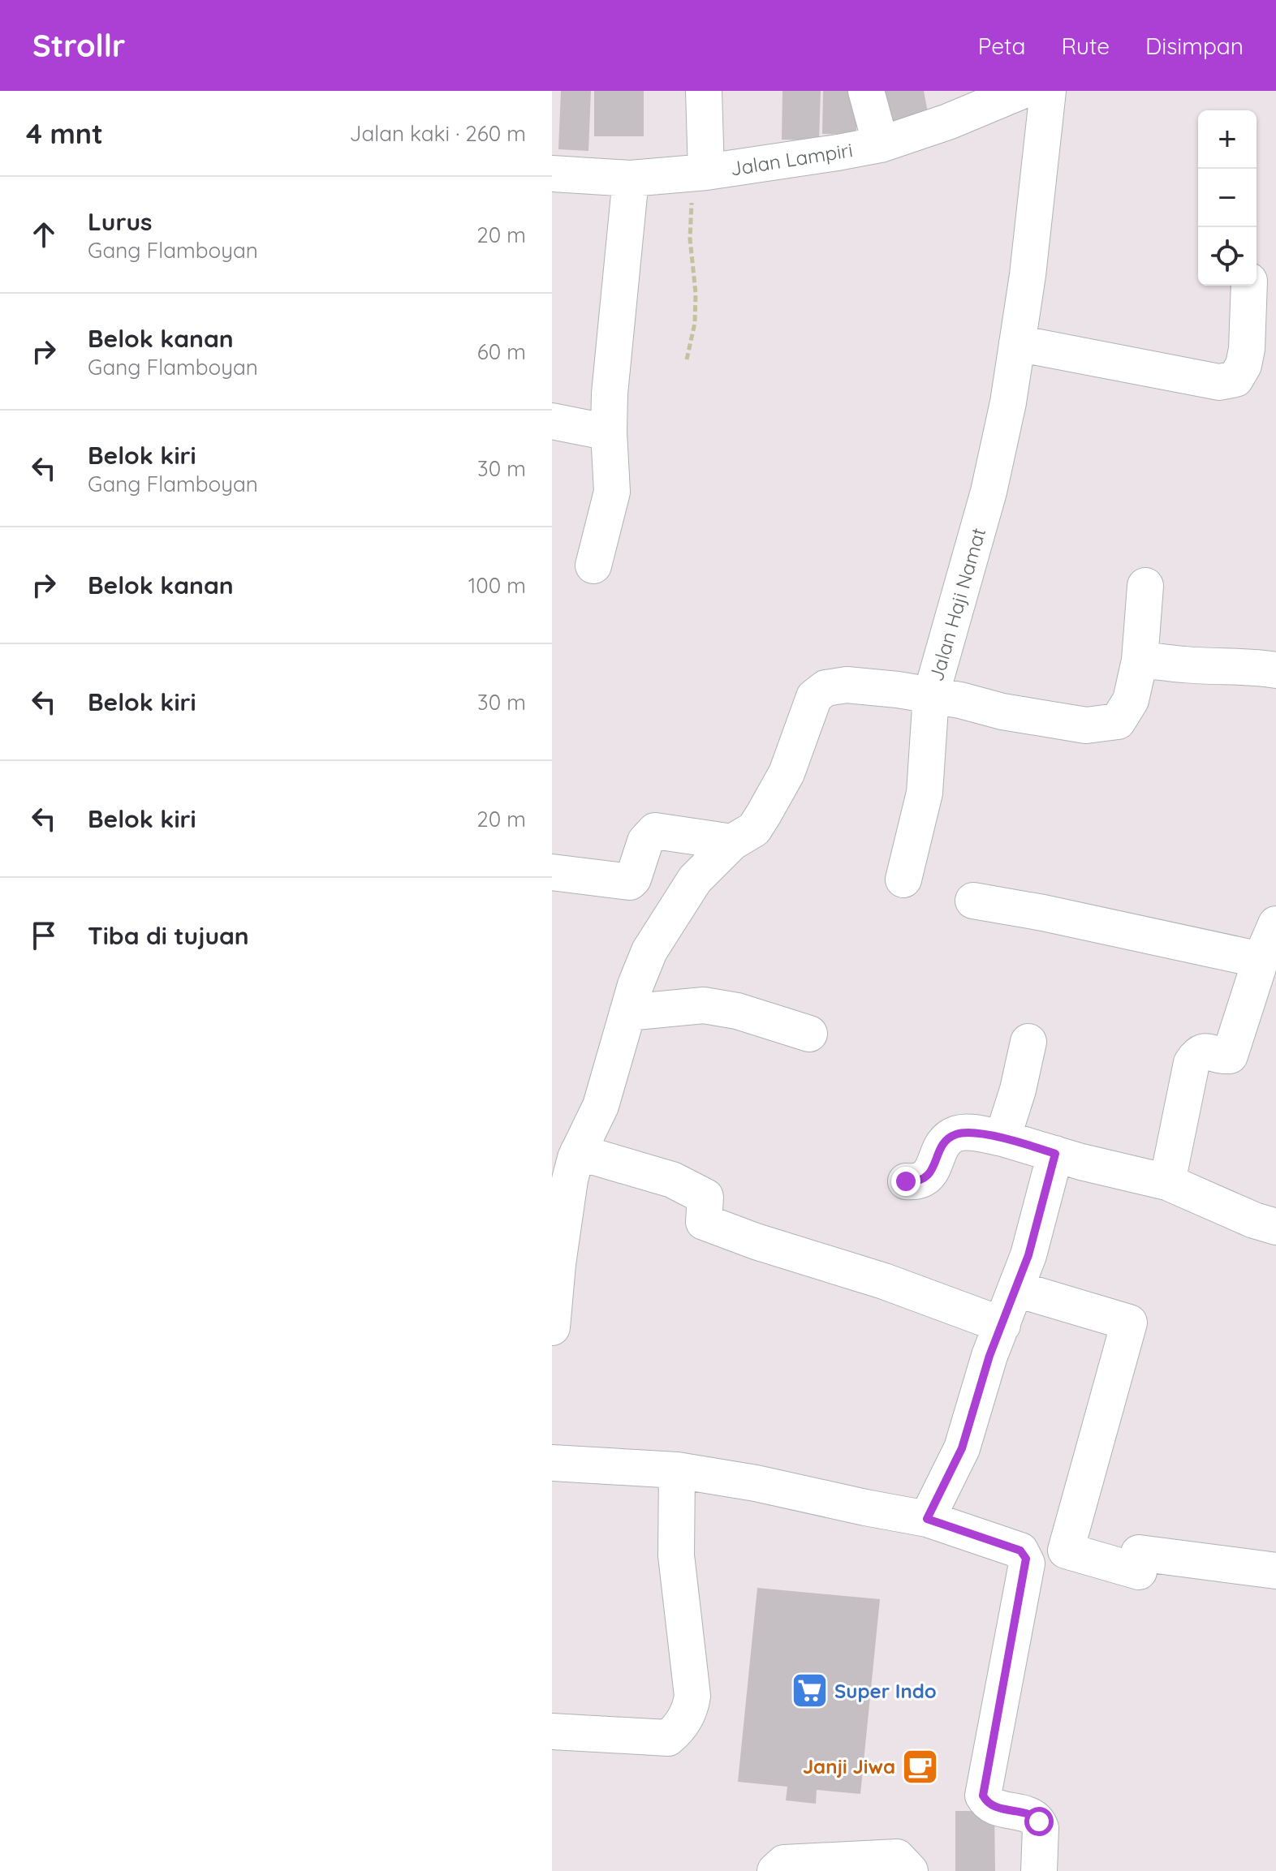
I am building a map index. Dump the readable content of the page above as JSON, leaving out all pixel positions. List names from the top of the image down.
{
  "streets": {
    "street": ["Jalan Lampiri", "Jalan Haji Namat"]
  },
  "places": {
    "supermarket": ["Super Indo"],
    "cafe": ["Janji Jiwa"]
  },
  "page": {
    "header": "Strollr",
    "nav": ["Peta", "Rute", "Disimpan"],
    "heading": ["4 mnt", "Jalan kaki · 260 m"],
    "map_buttons": ["+", "−"],
    "list": [
      ["Lurus", "Gang Flamboyan", "20 m"],
      ["Belok kanan", "Gang Flamboyan", "60 m"],
      ["Belok kiri", "Gang Flamboyan", "30 m"],
      ["Belok kanan", "100 m"],
      ["Belok kiri", "30 m"],
      ["Belok kiri", "20 m"],
      "Tiba di tujuan"
    ]
  }
}
